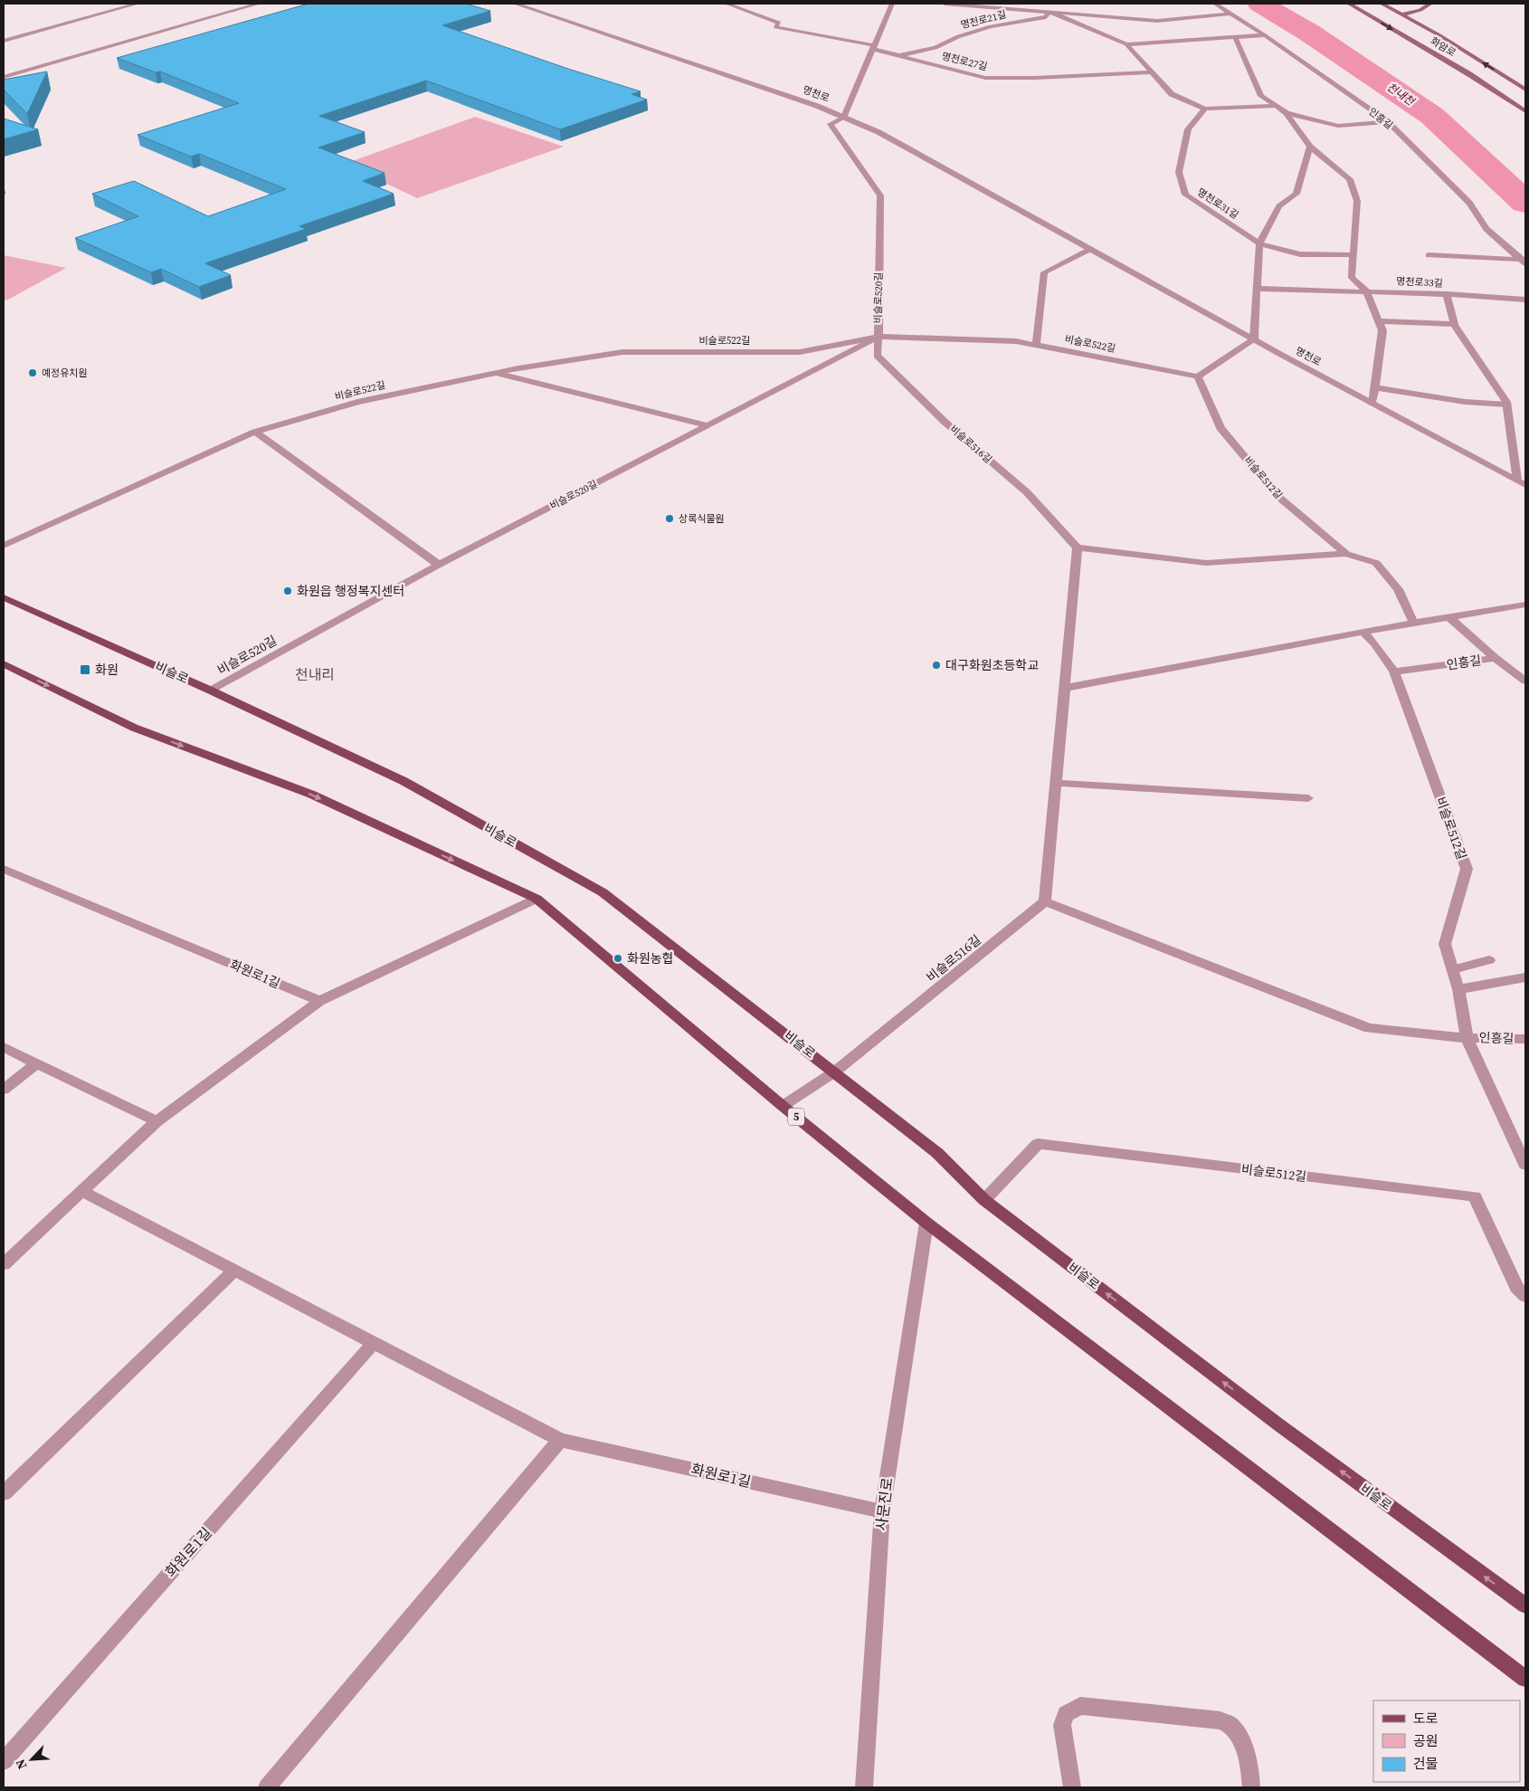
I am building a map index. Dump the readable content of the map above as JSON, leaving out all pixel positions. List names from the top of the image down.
{
  "streets": {
    "main road": ["화암로", "비슬로", "5"],
    "street": [
      "명천로21길",
      "명천로27길",
      "명천로",
      "인흥길",
      "명천로31길",
      "명천로33길",
      "비슬로520길",
      "비슬로522길",
      "비슬로516길",
      "비슬로512길",
      "화원로1길",
      "사문진로"
    ]
  },
  "crossings": [
    ["명천로21길", "명천로27길"],
    ["명천로21길", "인흥길"],
    ["명천로", "명천로33길"],
    ["명천로", "비슬로520길"],
    ["인흥길", "비슬로512길"],
    ["비슬로520길", "비슬로522길"],
    ["비슬로520길", "비슬로516길"],
    ["비슬로520길", "비슬로"],
    ["비슬로522길", "비슬로516길"],
    ["비슬로522길", "비슬로512길"],
    ["비슬로516길", "비슬로"],
    ["비슬로516길", "5"],
    ["비슬로512길", "비슬로"],
    ["화원로1길", "사문진로"],
    ["5", "사문진로"]
  ],
  "districts": ["천내리"],
  "water": ["천내천"],
  "places": {
    "other": [
      "예정유치원",
      "상록식물원",
      "화원읍 행정복지센터",
      "대구화원초등학교",
      "화원농협"
    ],
    "transit": ["화원"]
  },
  "legend": ["도로", "공원", "건물"],
  "north": "bottom left"
}
